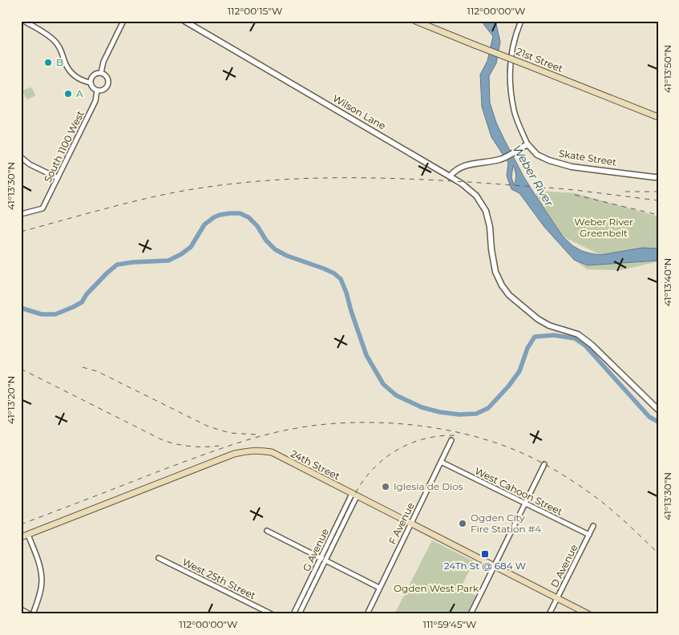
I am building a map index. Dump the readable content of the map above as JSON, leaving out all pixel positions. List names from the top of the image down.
{
  "streets": {
    "main road": ["21st Street", "24th Street"],
    "street": [
      "Wilson Lane",
      "South 1100 West",
      "Skate Street",
      "West Cahoon Street",
      "F Avenue",
      "G Avenue",
      "D Avenue",
      "West 25th Street"
    ]
  },
  "crossings": [
    ["24th Street", "F Avenue"],
    ["24th Street", "G Avenue"],
    ["24th Street", "D Avenue"],
    ["West Cahoon Street", "F Avenue"],
    ["West Cahoon Street", "D Avenue"]
  ],
  "water": ["Weber River"],
  "parks": ["Weber River Greenbelt", "Ogden West Park"],
  "places": {
    "other": [
      "B",
      "A",
      "Iglesia de Dios",
      "Ogden City Fire Station #4"
    ],
    "transit": ["24Th St @ 684 W"]
  },
  "coordinates": [
    "112°00'15\"W",
    "112°00'00\"W",
    "41°13'50\"N",
    "41°13'30\"N",
    "41°13'40\"N",
    "41°13'20\"N",
    "111°59'45\"W"
  ]
}
